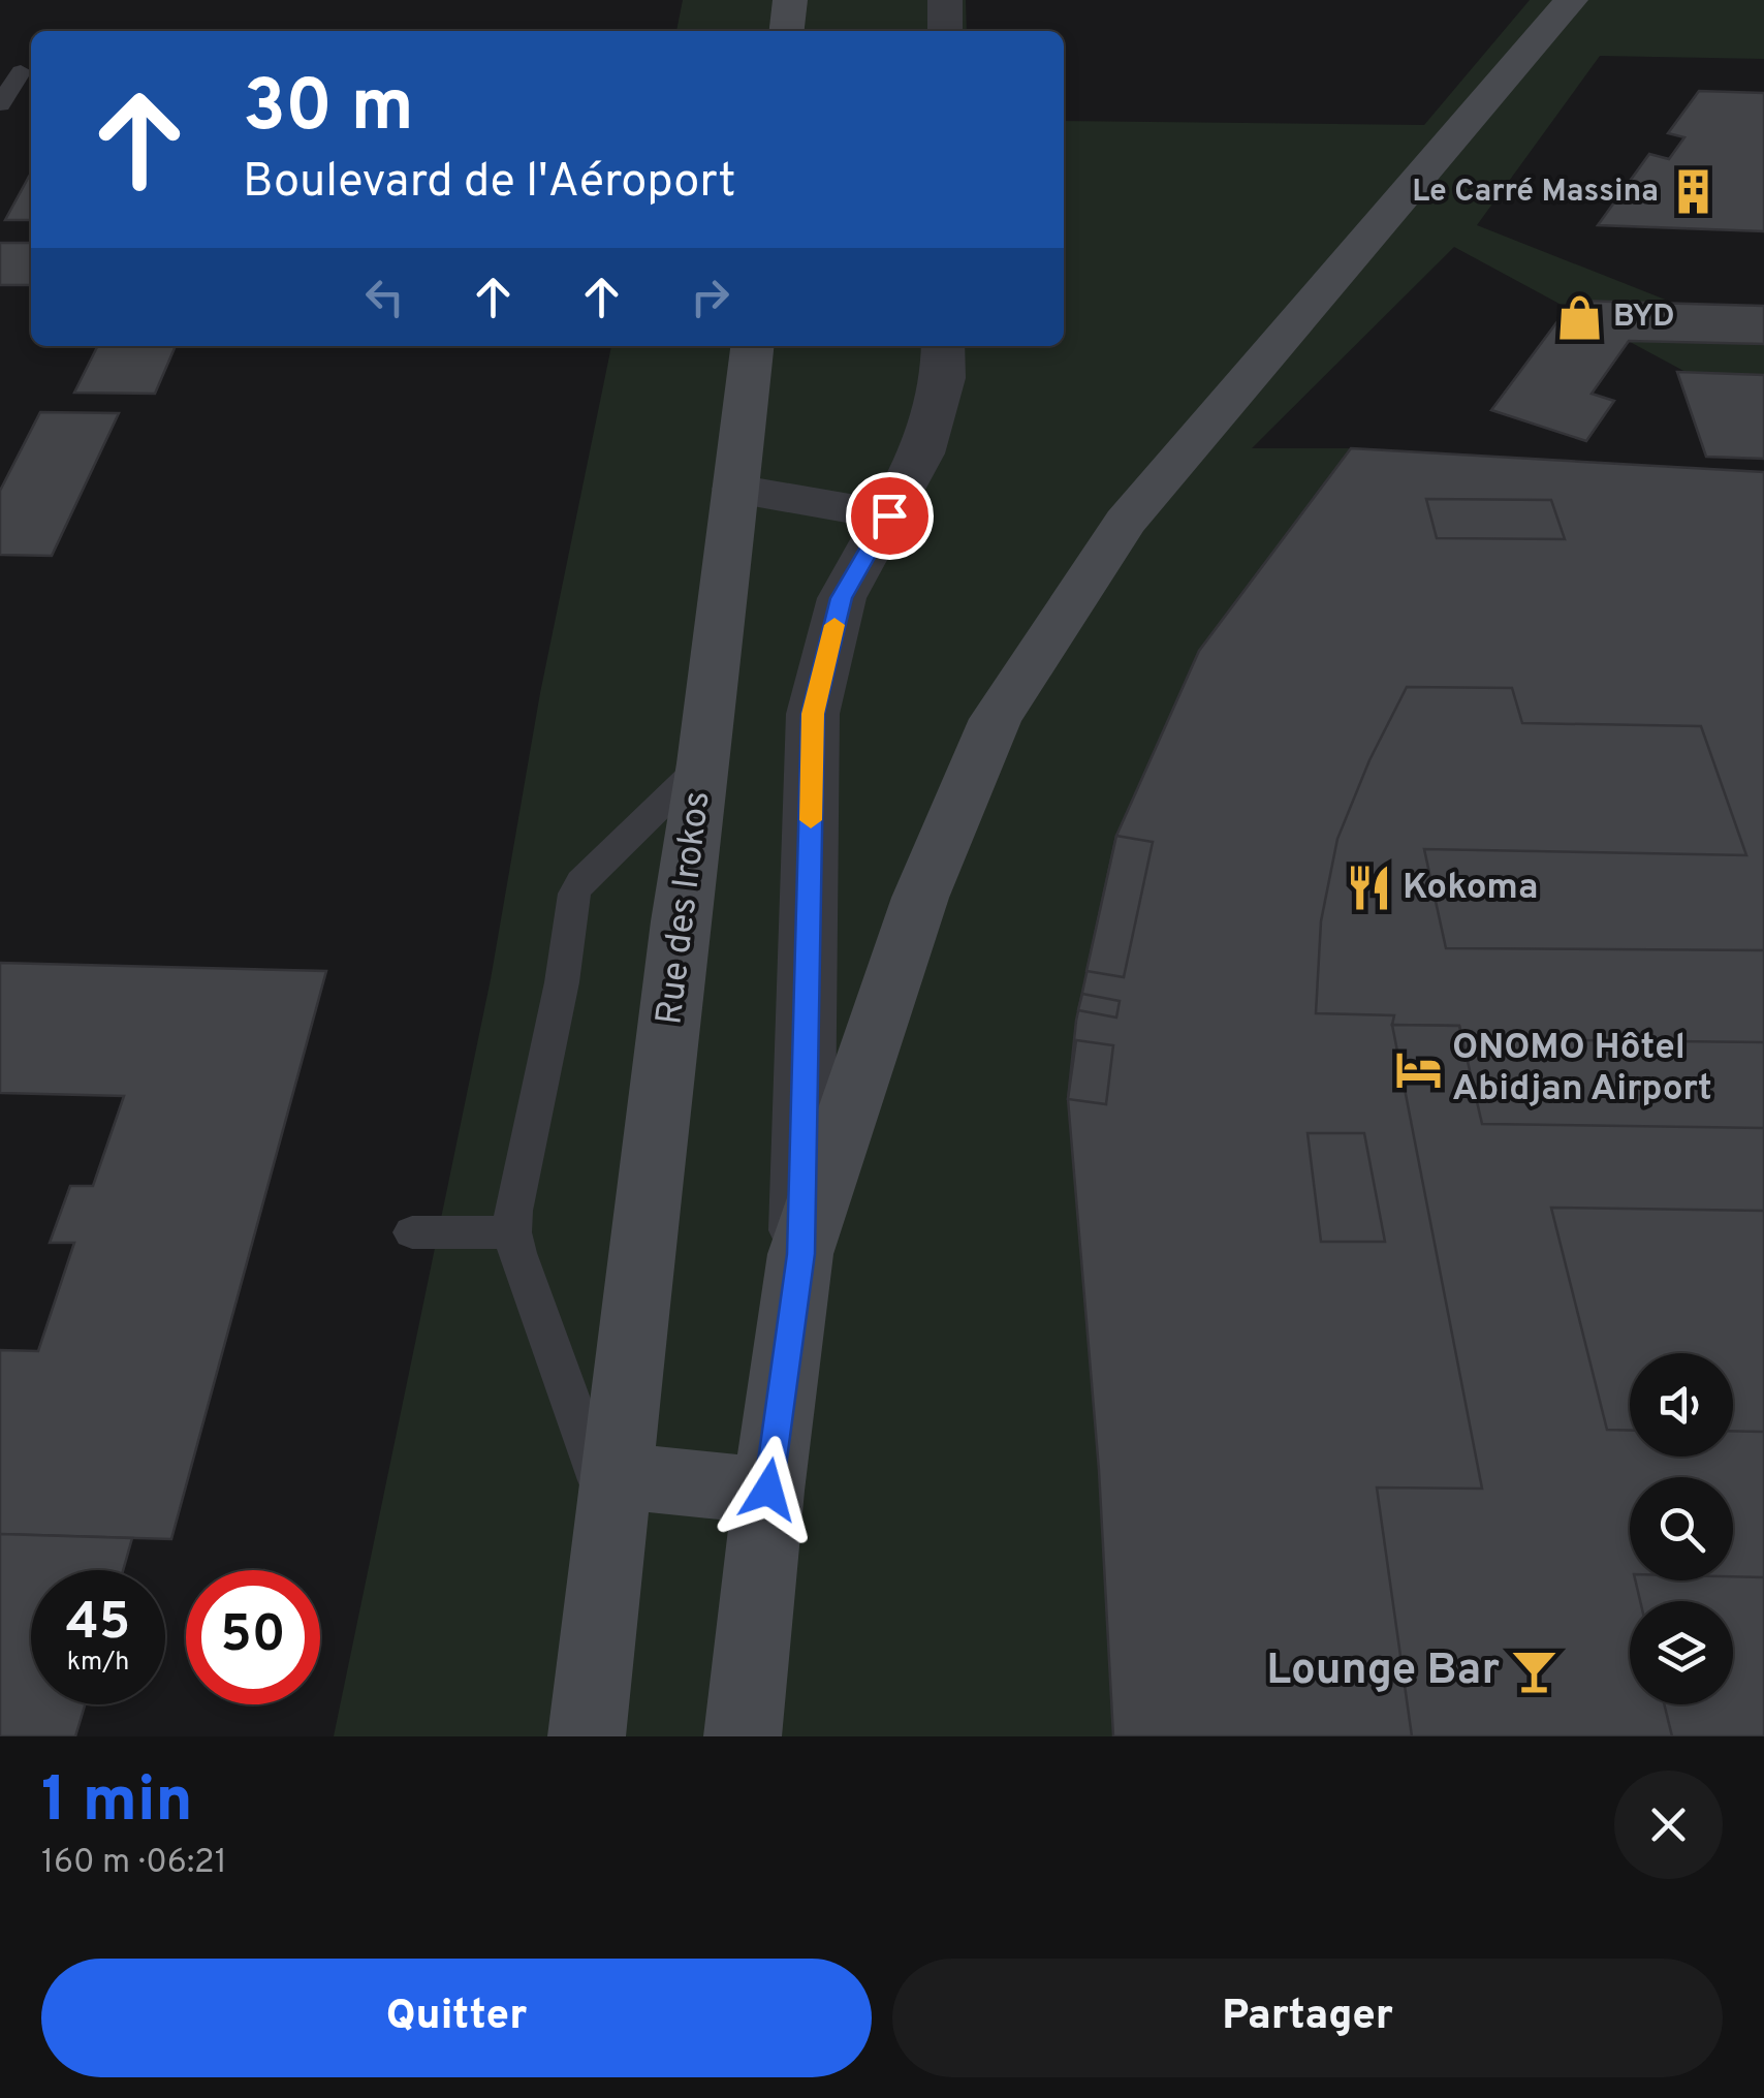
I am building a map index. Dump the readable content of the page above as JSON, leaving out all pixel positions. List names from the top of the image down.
{
  "streets": {
    "main road": ["Rue des Irokos"]
  },
  "places": {
    "building": ["Le Carré Massina"],
    "shop": ["BYD"],
    "restaurant": ["Kokoma"],
    "hotel": ["ONOMO Hôtel Abidjan Airport"],
    "bar": ["Lounge Bar"]
  },
  "page": {
    "turn": ["30 m", "Boulevard de l'Aéroport"],
    "speed": "45 km/h",
    "limit": "50",
    "heading": ["1 min", "160 m · 06:21"],
    "buttons": ["Quitter", "Partager"]
  }
}
